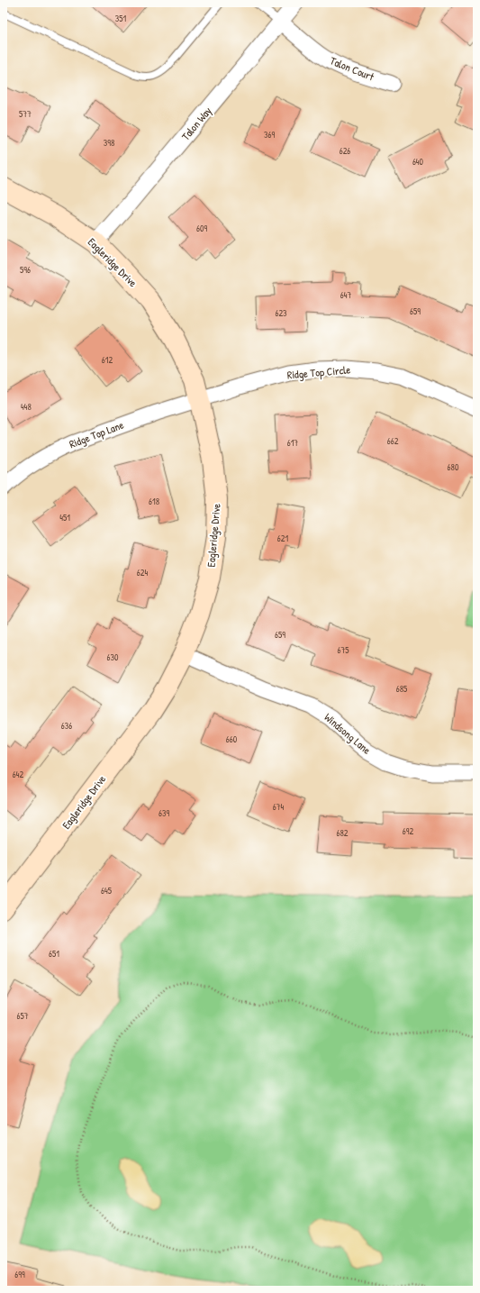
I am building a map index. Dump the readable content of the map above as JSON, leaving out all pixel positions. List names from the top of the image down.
{
  "streets": {
    "main road": ["Eagleridge Drive"],
    "street": [
      "Talon Court",
      "Talon Way",
      "Ridge Top Circle",
      "Ridge Top Lane",
      "Windsong Lane"
    ]
  },
  "crossings": [
    ["Talon Court", "Talon Way"],
    ["Talon Way", "Eagleridge Drive"],
    ["Eagleridge Drive", "Ridge Top Circle"],
    ["Eagleridge Drive", "Ridge Top Lane"],
    ["Eagleridge Drive", "Windsong Lane"],
    ["Ridge Top Circle", "Ridge Top Lane"]
  ],
  "house_numbers": [
    "351",
    "577",
    "369",
    "398",
    "626",
    "640",
    "609",
    "596",
    "647",
    "659",
    "623",
    "612",
    "448",
    "662",
    "617",
    "680",
    "618",
    "451",
    "621",
    "624",
    "659",
    "675",
    "630",
    "685",
    "636",
    "660",
    "642",
    "674",
    "639",
    "692",
    "682",
    "645",
    "651",
    "657",
    "699"
  ]
}
